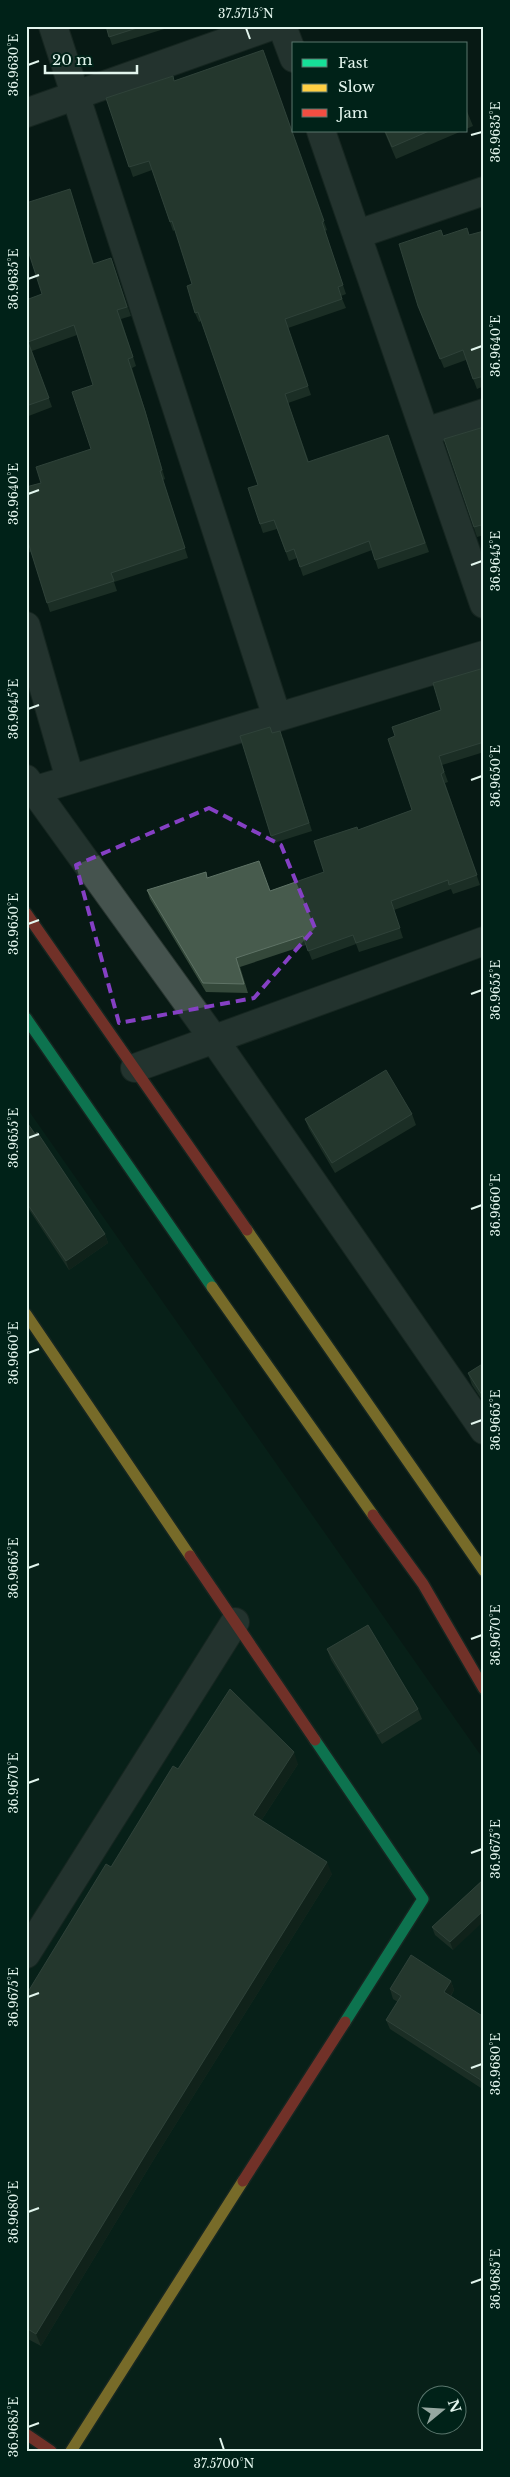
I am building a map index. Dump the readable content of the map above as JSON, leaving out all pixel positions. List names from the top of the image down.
{
  "legend": ["Fast", "Slow", "Jam"],
  "scale_bar": "20 m",
  "north": "right",
  "coordinates": [
    "37.5715°N",
    "36.9630°E",
    "36.9635°E",
    "36.9640°E",
    "36.9645°E",
    "36.9650°E",
    "36.9655°E",
    "36.9660°E",
    "36.9665°E",
    "36.9670°E",
    "36.9675°E",
    "36.9680°E",
    "36.9685°E",
    "37.5700°N"
  ]
}
